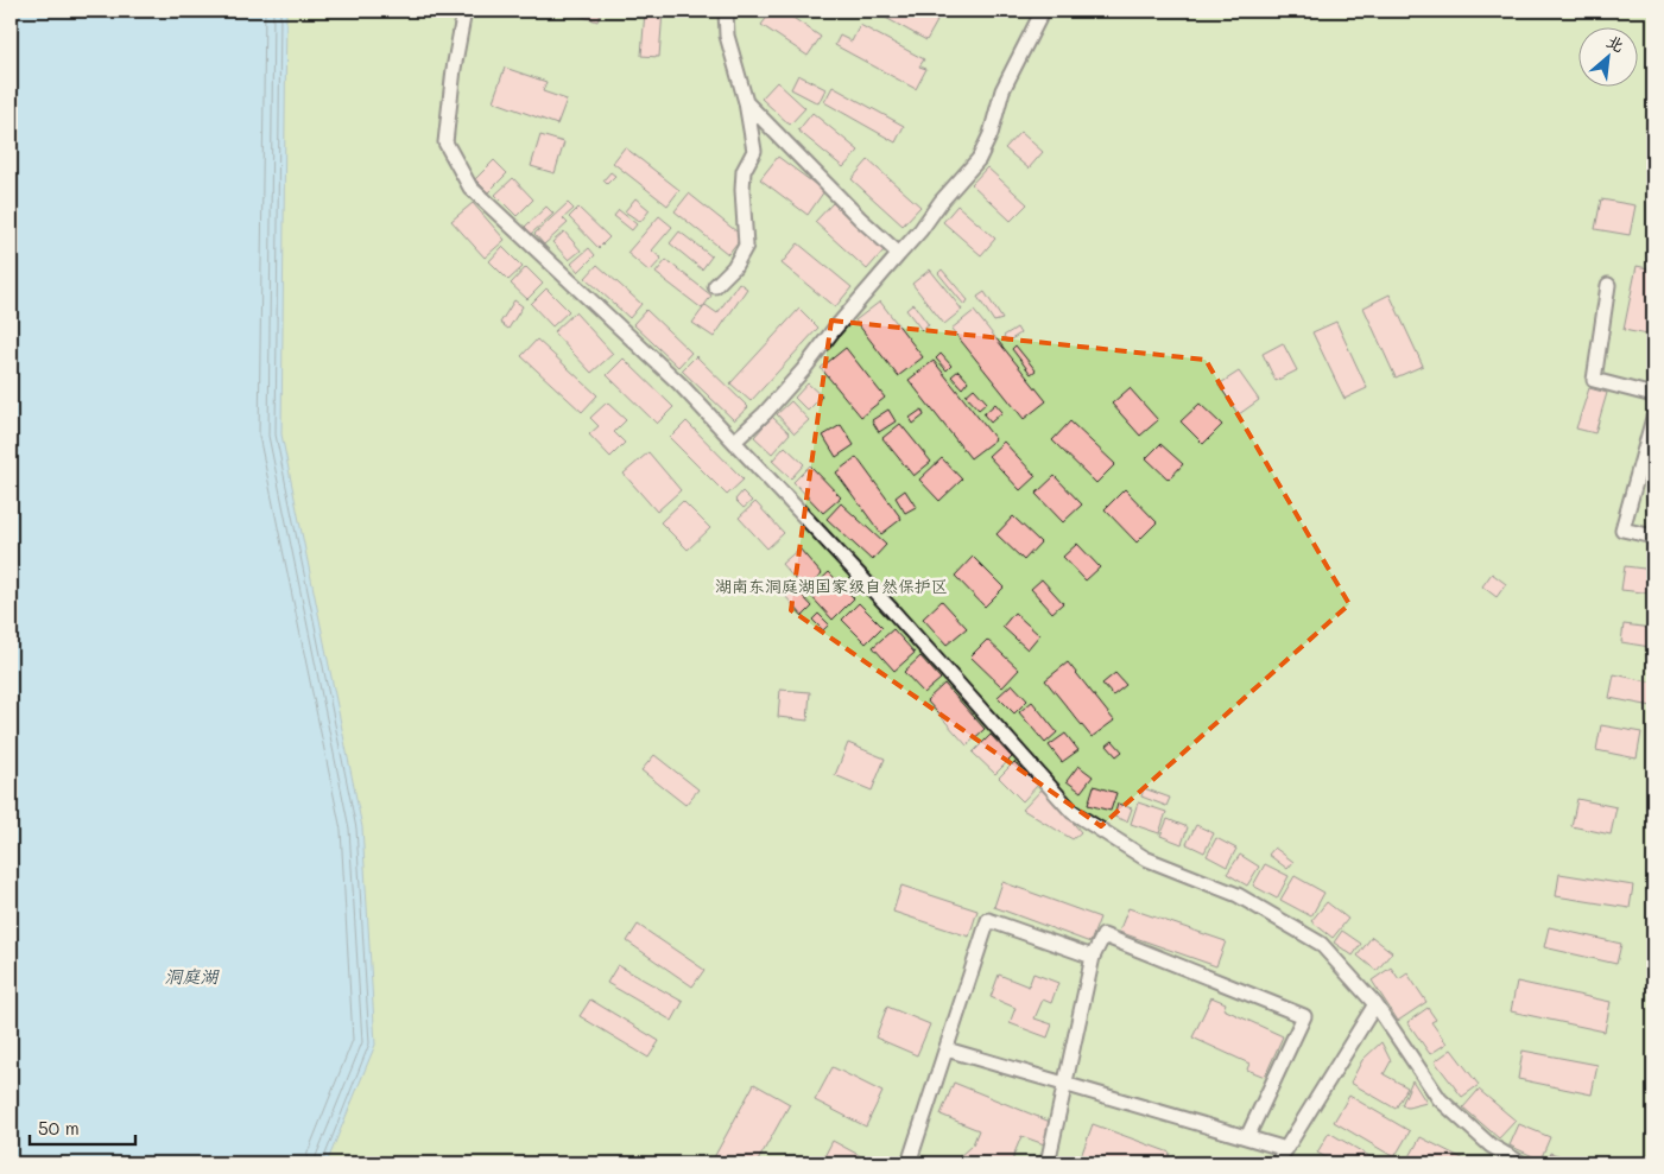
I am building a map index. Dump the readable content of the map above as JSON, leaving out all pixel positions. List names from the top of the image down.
{
  "water": ["洞庭湖"],
  "parks": ["湖南东洞庭湖国家级自然保护区"],
  "scale_bar": "50 m",
  "north": "top right"
}
